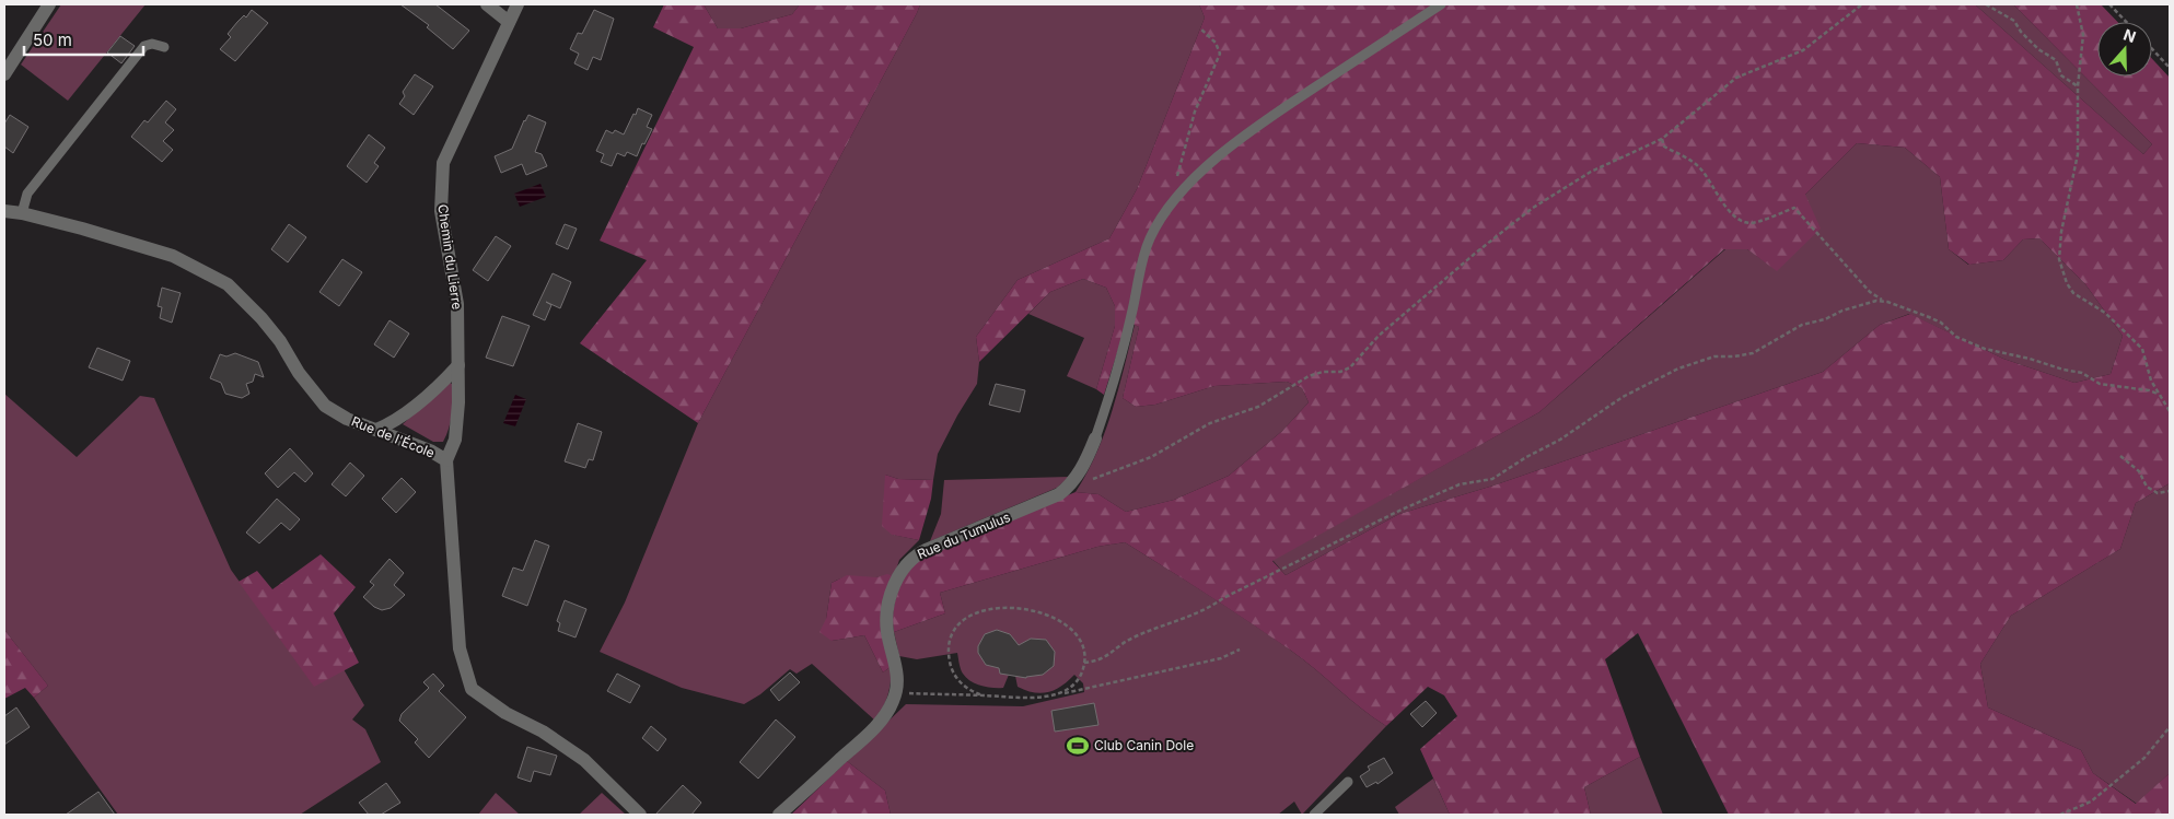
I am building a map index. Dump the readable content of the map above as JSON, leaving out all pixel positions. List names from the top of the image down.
{
  "streets": {
    "street": ["Chemin du Lierre", "Rue de l'École", "Rue du Tumulus"]
  },
  "crossings": [
    ["Chemin du Lierre", "Rue de l'École"]
  ],
  "places": {
    "sports": ["Club Canin Dole"]
  },
  "scale_bar": "50 m",
  "north": "top"
}
